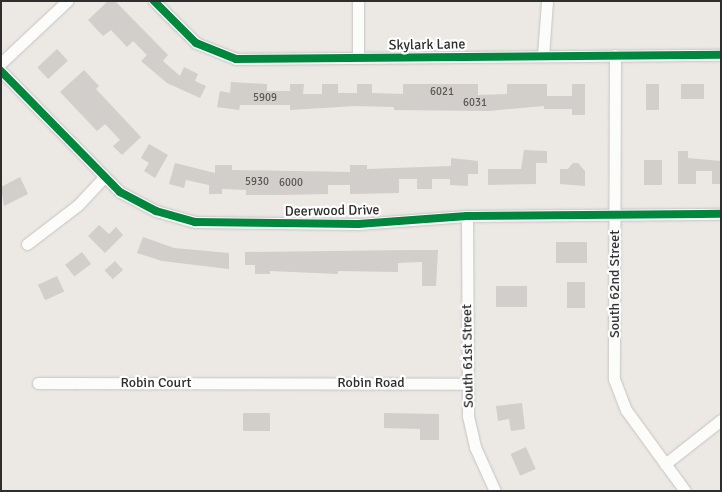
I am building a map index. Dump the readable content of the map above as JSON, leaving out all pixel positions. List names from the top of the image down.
{
  "streets": {
    "street": [
      "Skylark Lane",
      "Deerwood Drive",
      "South 62nd Street",
      "South 61st Street",
      "Robin Court",
      "Robin Road"
    ]
  },
  "crossings": [
    ["Skylark Lane", "South 62nd Street"],
    ["Deerwood Drive", "South 62nd Street"],
    ["Deerwood Drive", "South 61st Street"],
    ["South 61st Street", "Robin Road"],
    ["Robin Court", "Robin Road"]
  ],
  "house_numbers": [
    "6021",
    "5909",
    "6031",
    "5930",
    "6000"
  ]
}
